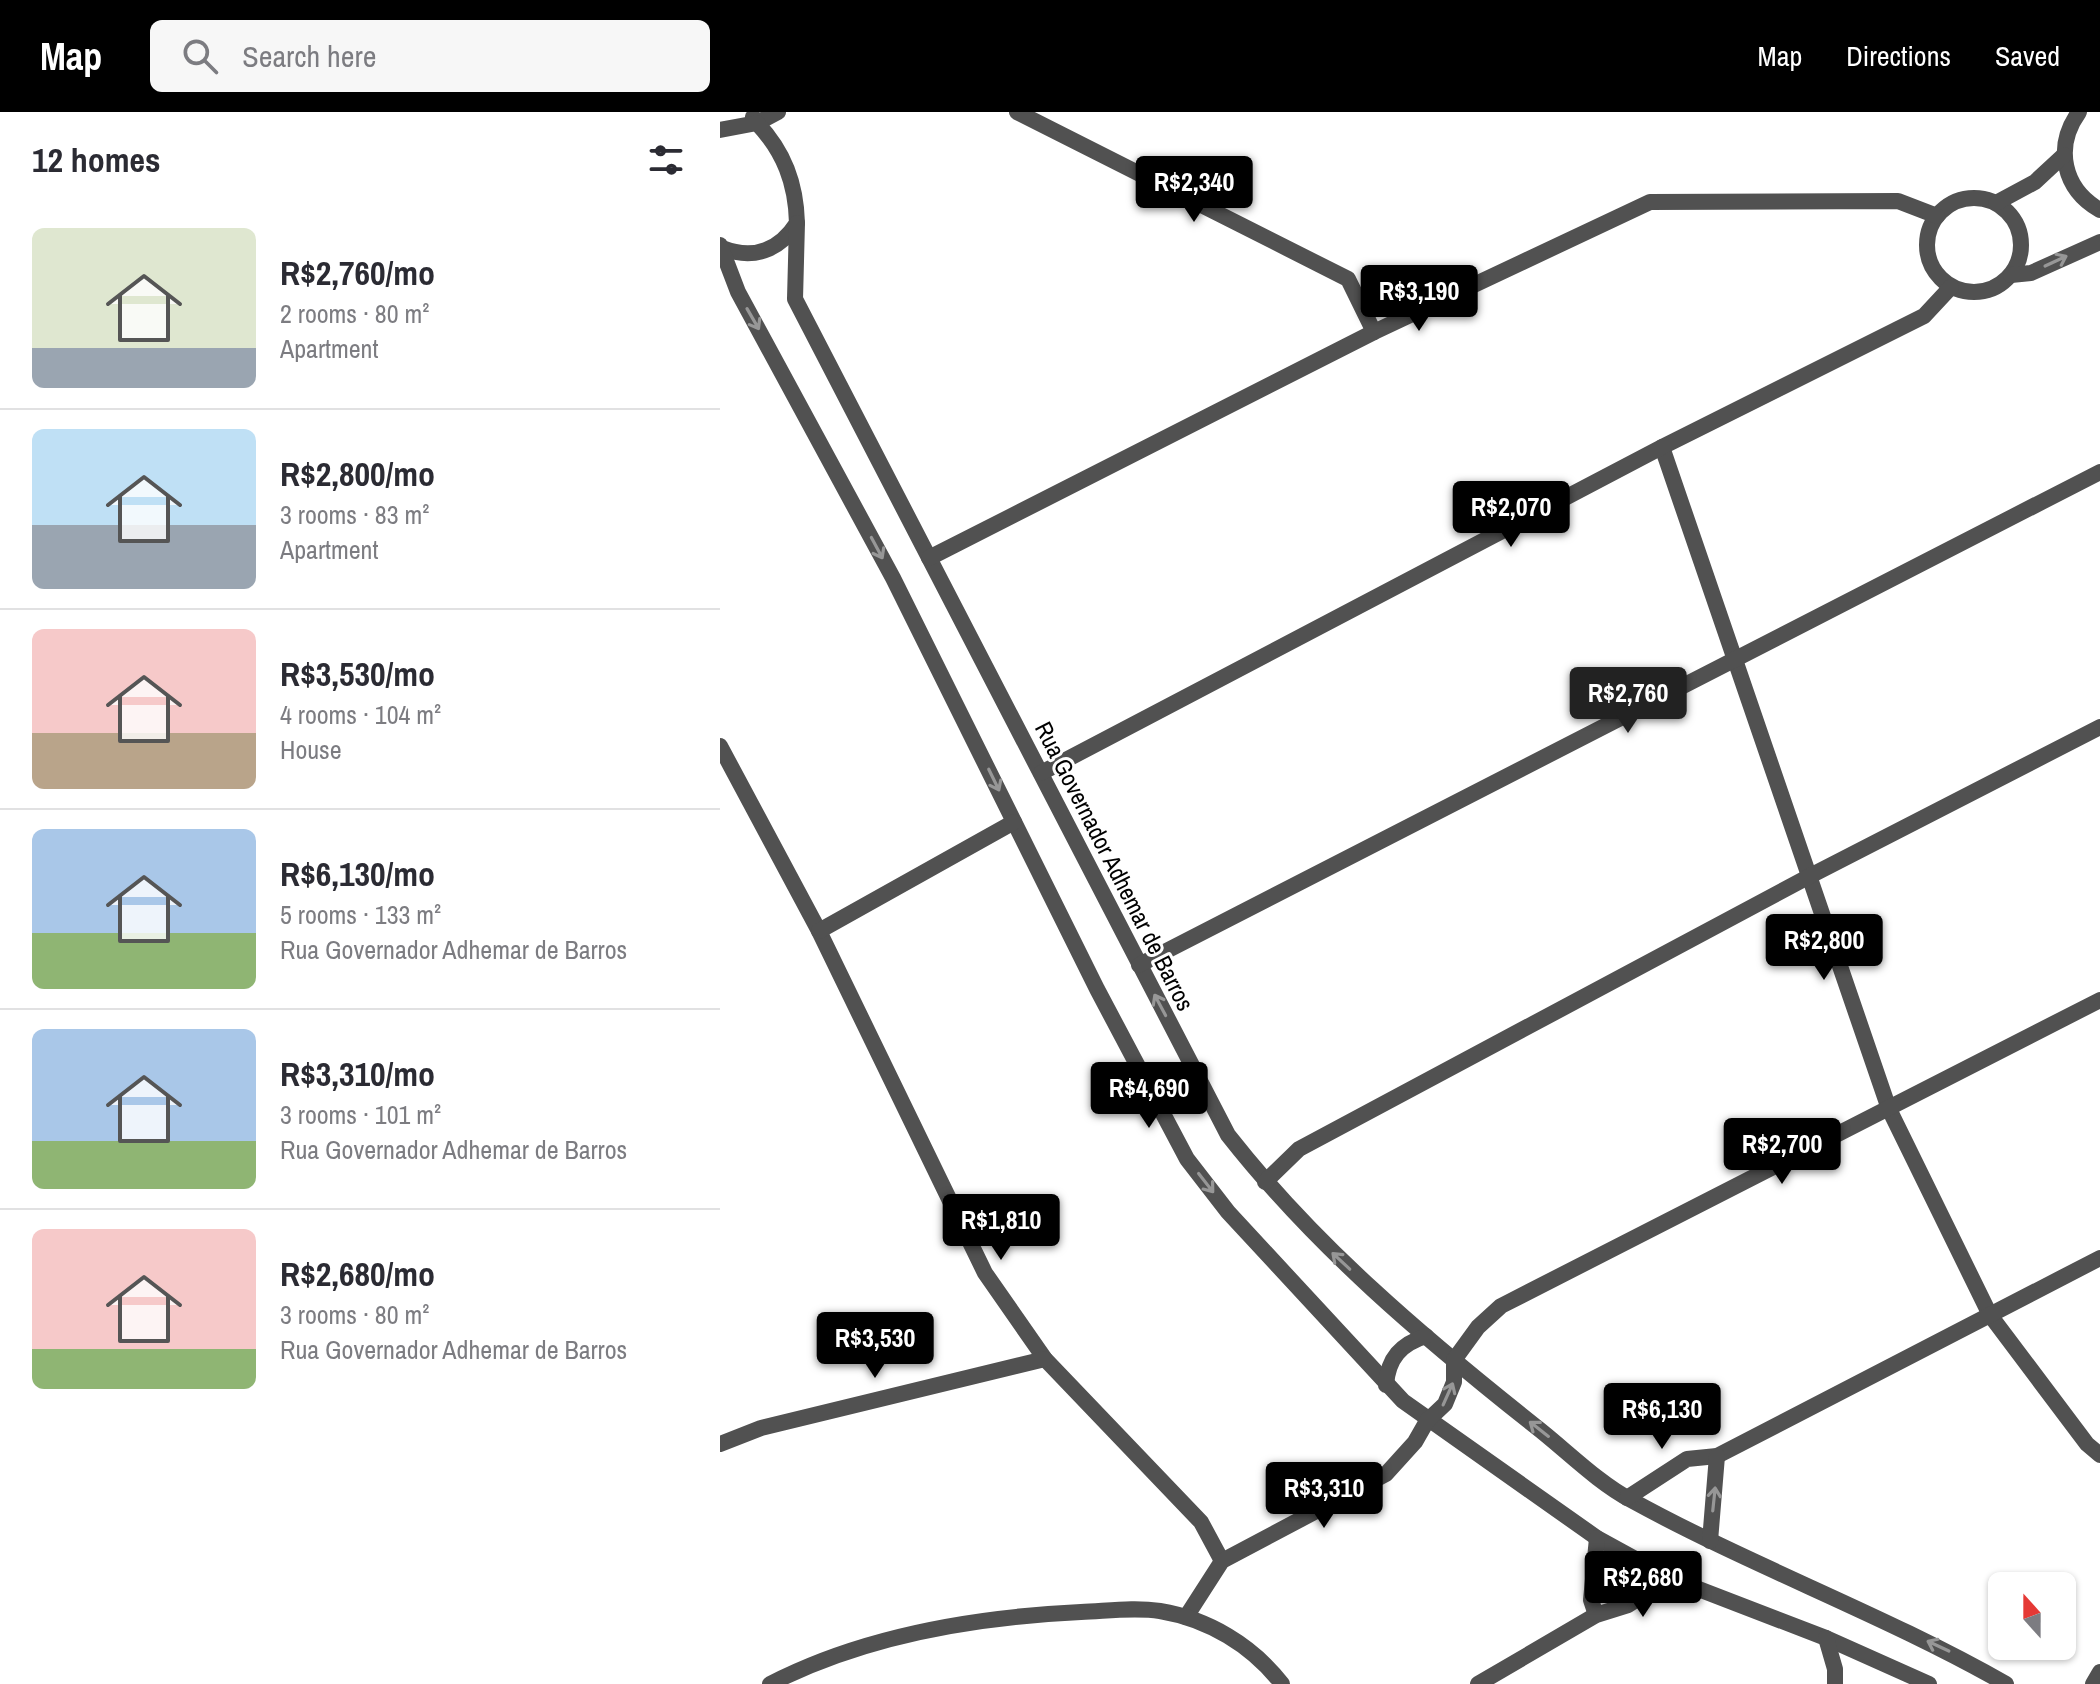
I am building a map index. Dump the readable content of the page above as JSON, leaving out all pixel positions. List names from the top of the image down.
{
  "streets": {
    "street": ["Rua Governador Adhemar de Barros"]
  },
  "north": "top",
  "page": {
    "header": "Map",
    "search": "Search here",
    "nav": ["Map", "Directions", "Saved"],
    "heading": "12 homes",
    "price": [
      "R$2,340",
      "R$3,190",
      "R$2,070",
      "R$2,760",
      "R$2,800",
      "R$4,690",
      "R$2,700",
      "R$1,810",
      "R$3,530",
      "R$6,130",
      "R$3,310",
      "R$2,680"
    ],
    "list": [
      {
        "name": "R$2,760/mo",
        "note": "2 rooms · 80 m² · Apartment"
      },
      {
        "name": "R$2,800/mo",
        "note": "3 rooms · 83 m² · Apartment"
      },
      {
        "name": "R$3,530/mo",
        "note": "4 rooms · 104 m² · House"
      },
      {
        "name": "R$6,130/mo",
        "note": "5 rooms · 133 m² · Rua Governador Adhemar de Barros"
      },
      {
        "name": "R$3,310/mo",
        "note": "3 rooms · 101 m² · Rua Governador Adhemar de Barros"
      },
      {
        "name": "R$2,680/mo",
        "note": "3 rooms · 80 m² · Rua Governador Adhemar de Barros"
      }
    ]
  }
}
